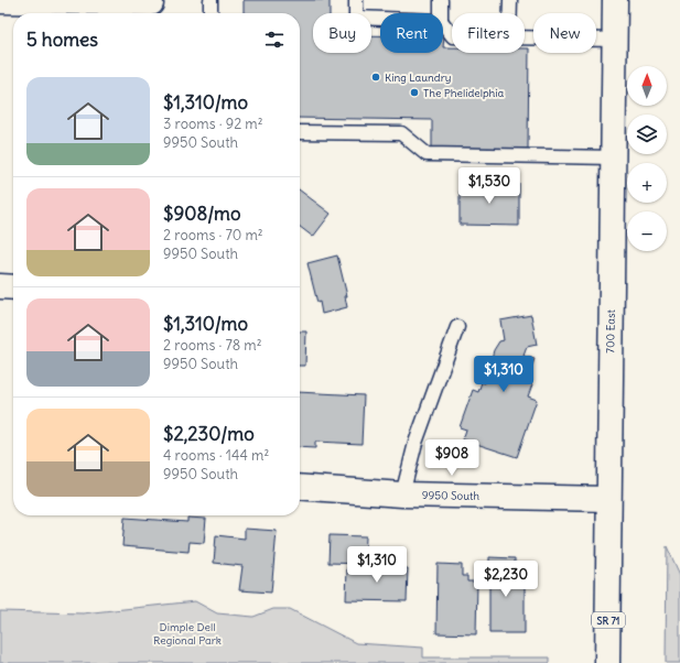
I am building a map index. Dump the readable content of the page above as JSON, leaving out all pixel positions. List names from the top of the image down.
{
  "streets": {
    "main road": ["700 East", "9950 South", "SR 71"]
  },
  "crossings": [
    ["700 East", "9950 South"]
  ],
  "parks": ["Dimple Dell Regional Park"],
  "places": ["King Laundry", "The Phelidelphia"],
  "north": "top",
  "page": {
    "chip": [
      "Buy",
      "Rent",
      "Filters",
      "New"
    ],
    "heading": "5 homes",
    "map_buttons": ["+", "−"],
    "list": [
      {
        "name": "$1,310/mo",
        "note": "3 rooms · 92 m² · 9950 South"
      },
      {
        "name": "$908/mo",
        "note": "2 rooms · 70 m² · 9950 South"
      },
      {
        "name": "$1,310/mo",
        "note": "2 rooms · 78 m² · 9950 South"
      },
      {
        "name": "$2,230/mo",
        "note": "4 rooms · 144 m² · 9950 South"
      }
    ],
    "price": [
      "$1,530",
      "$1,310",
      "$908",
      "$1,310",
      "$2,230"
    ]
  }
}
